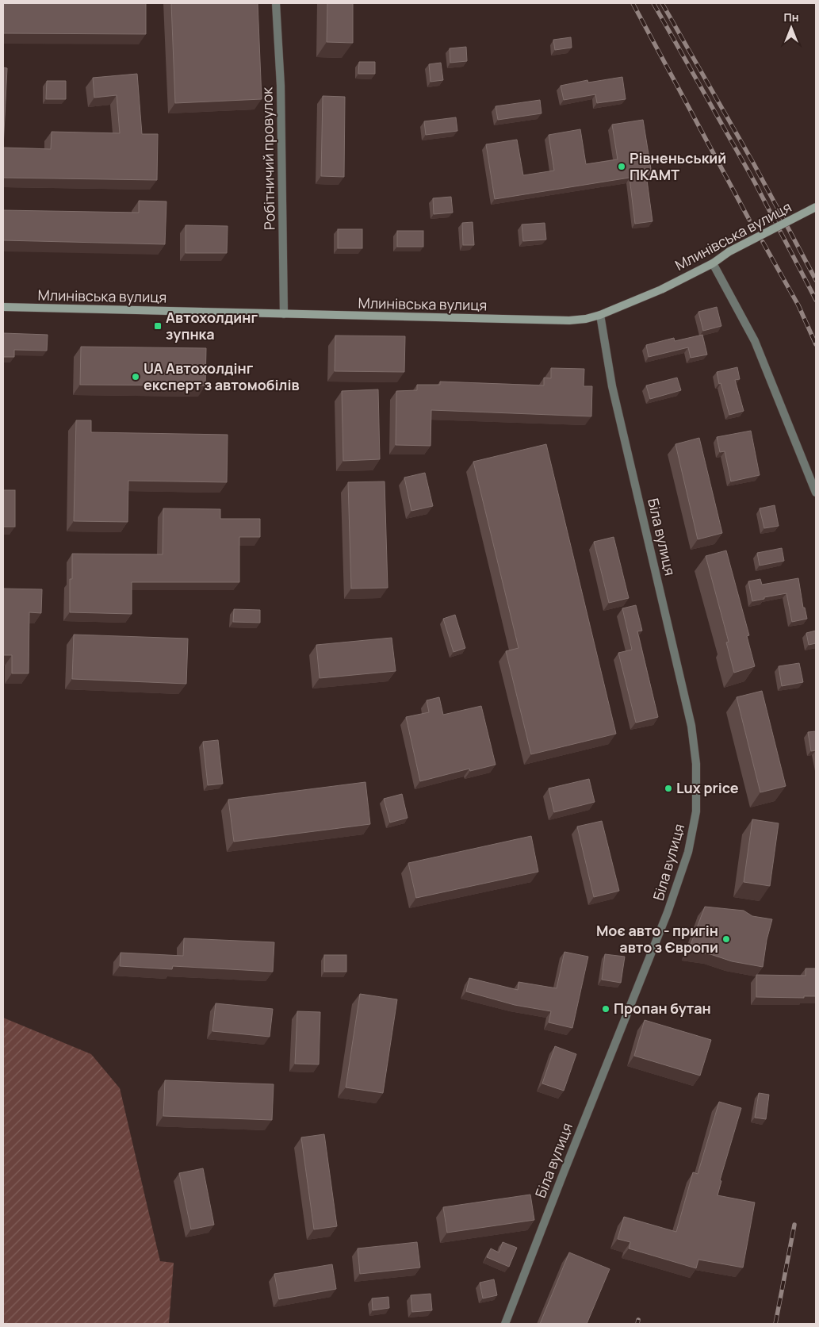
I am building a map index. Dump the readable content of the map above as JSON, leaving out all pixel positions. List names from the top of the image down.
{
  "streets": {
    "main road": ["Млинівська вулиця"],
    "street": ["Робітничий провулок", "Біла вулиця"]
  },
  "crossings": [
    ["Робітничий провулок", "Млинівська вулиця"],
    ["Млинівська вулиця", "Біла вулиця"]
  ],
  "places": {
    "other": [
      "Рівненьський ПКАМТ",
      "UA Автохолдінг експерт з автомобілів",
      "Lux price",
      "Моє авто - пригін авто з Європи",
      "Пропан бутан"
    ],
    "transit": ["Автохолдинг зупнка"]
  },
  "north": "top"
}
